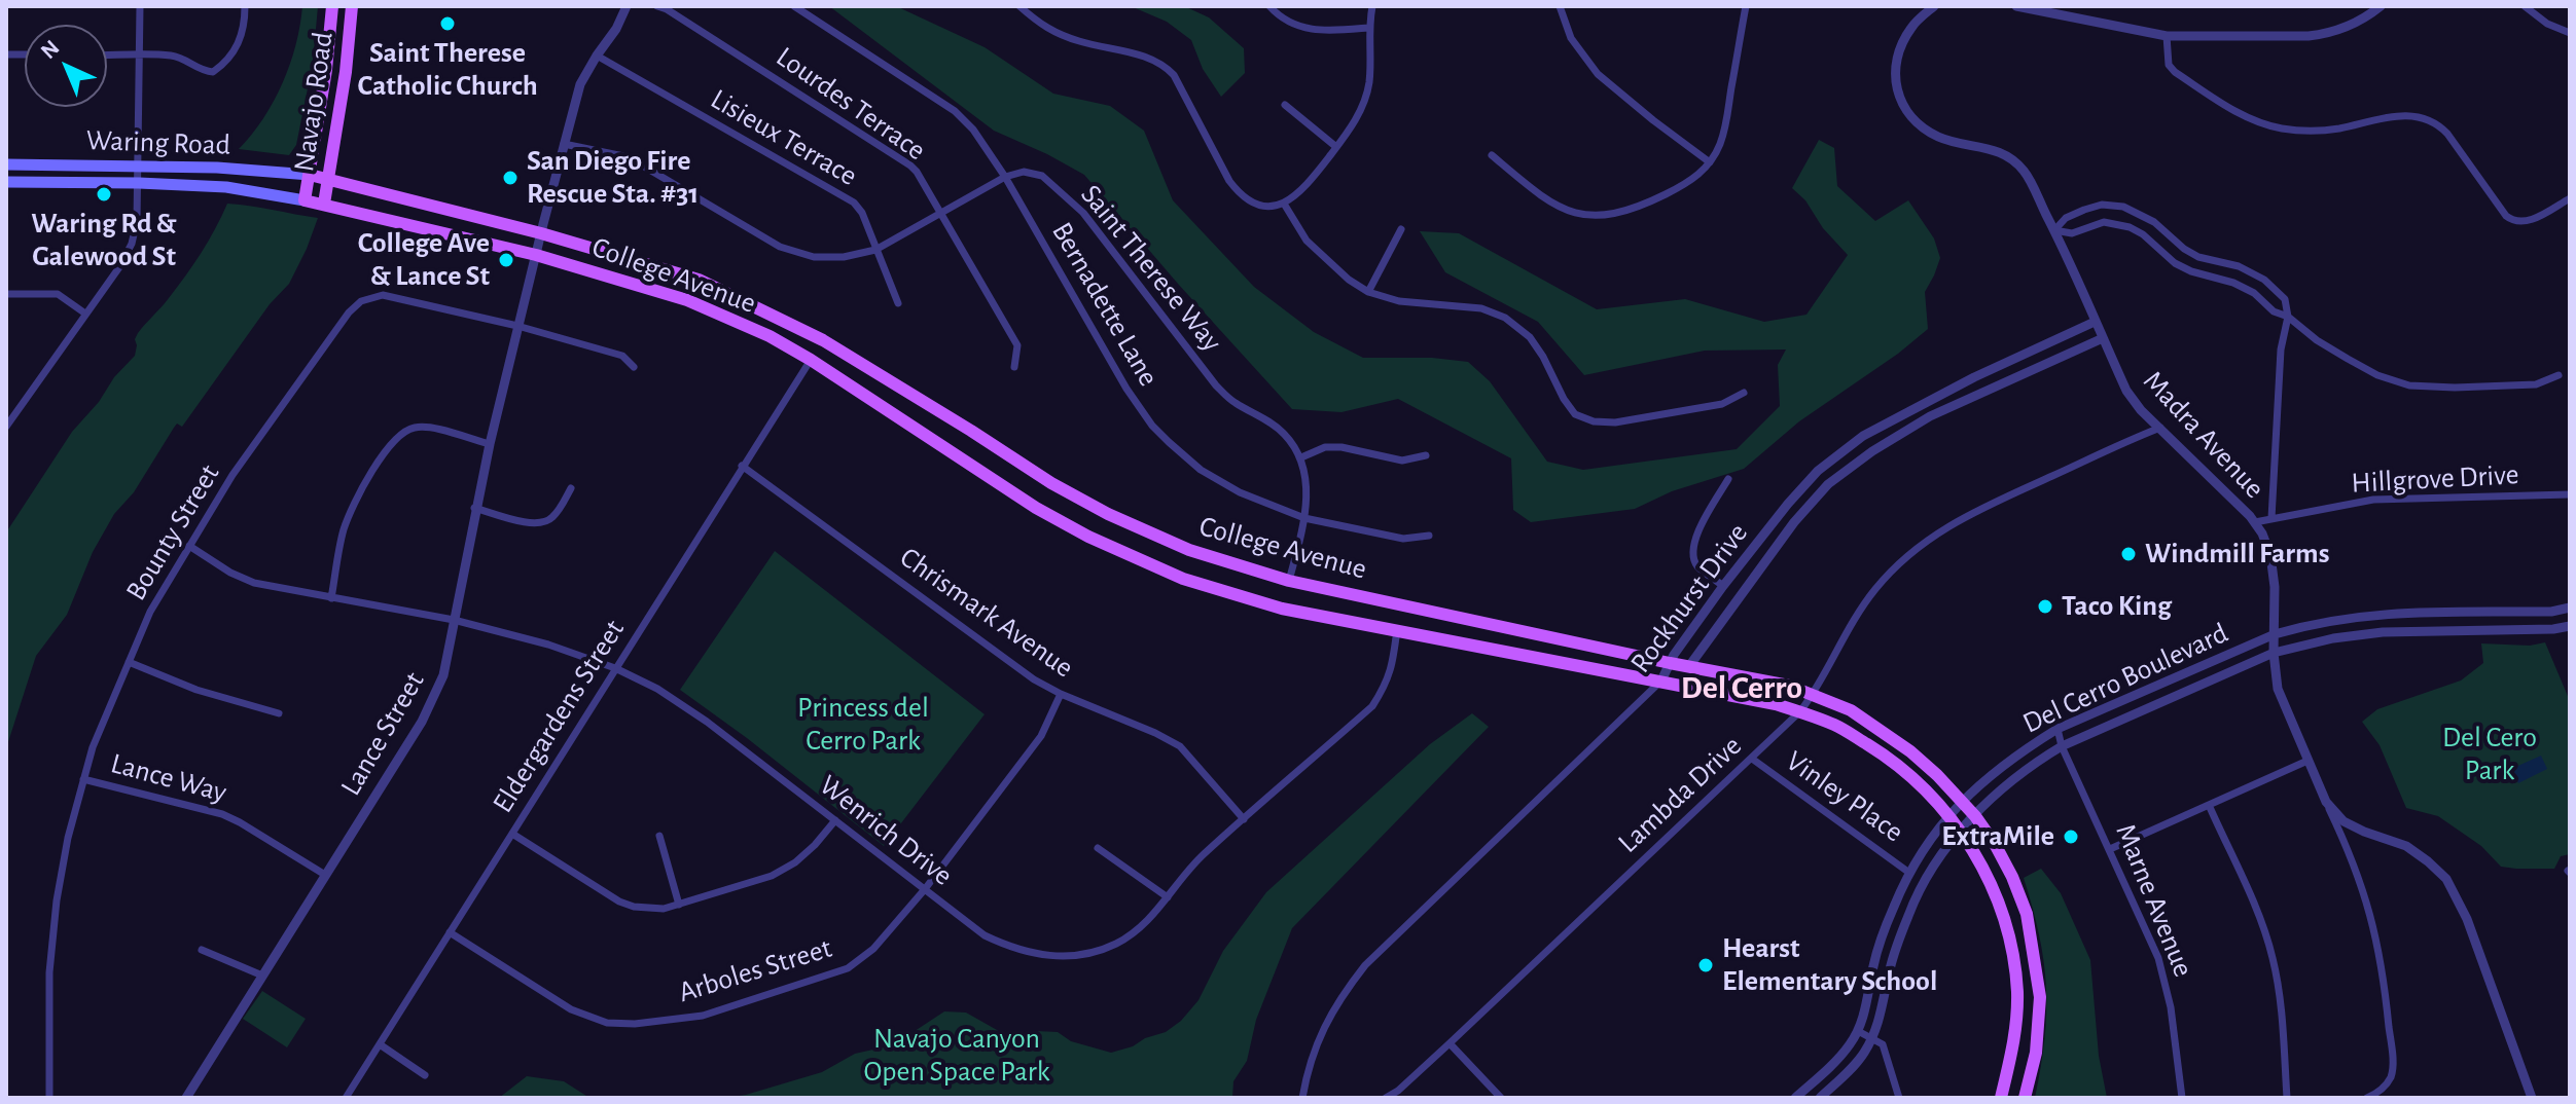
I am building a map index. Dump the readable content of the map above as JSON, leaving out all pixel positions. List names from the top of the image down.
{
  "streets": {
    "main road": ["Navajo Road", "Waring Road", "College Avenue"],
    "street": [
      "Lourdes Terrace",
      "Lisieux Terrace",
      "Saint Therese Way",
      "Bernadette Lane",
      "Madra Avenue",
      "Hillgrove Drive",
      "Bounty Street",
      "Rockhurst Drive",
      "Chrismark Avenue",
      "Del Cerro Boulevard",
      "Eldergardens Street",
      "Lance Street",
      "Lance Way",
      "Lambda Drive",
      "Vinley Place",
      "Wenrich Drive",
      "Marne Avenue",
      "Arboles Street"
    ]
  },
  "crossings": [
    ["Navajo Road", "Waring Road"],
    ["Navajo Road", "College Avenue"],
    ["Lisieux Terrace", "Lance Street"],
    ["Waring Road", "College Avenue"],
    ["Saint Therese Way", "Bernadette Lane"],
    ["College Avenue", "Rockhurst Drive"],
    ["College Avenue", "Del Cerro Boulevard"],
    ["College Avenue", "Eldergardens Street"],
    ["College Avenue", "Lance Street"],
    ["College Avenue", "Lambda Drive"],
    ["College Avenue", "Wenrich Drive"],
    ["Madra Avenue", "Hillgrove Drive"],
    ["Madra Avenue", "Rockhurst Drive"],
    ["Madra Avenue", "Del Cerro Boulevard"],
    ["Madra Avenue", "Lambda Drive"],
    ["Bounty Street", "Lance Street"],
    ["Bounty Street", "Lance Way"],
    ["Bounty Street", "Wenrich Drive"],
    ["Chrismark Avenue", "Eldergardens Street"],
    ["Chrismark Avenue", "Wenrich Drive"],
    ["Chrismark Avenue", "Arboles Street"],
    ["Del Cerro Boulevard", "Vinley Place"],
    ["Del Cerro Boulevard", "Marne Avenue"],
    ["Eldergardens Street", "Wenrich Drive"],
    ["Eldergardens Street", "Arboles Street"],
    ["Lance Street", "Lance Way"],
    ["Lance Street", "Wenrich Drive"],
    ["Lambda Drive", "Vinley Place"],
    ["Wenrich Drive", "Arboles Street"]
  ],
  "districts": ["Del Cerro"],
  "parks": ["Princess del Cerro Park", "Del Cero Park", "Navajo Canyon Open Space Park"],
  "places": [
    "Saint Therese Catholic Church",
    "San Diego Fire Rescue Sta. #31",
    "Waring Rd & Galewood St",
    "College Ave & Lance St",
    "Windmill Farms",
    "Taco King",
    "ExtraMile",
    "Hearst Elementary School"
  ],
  "north": "top left"
}
